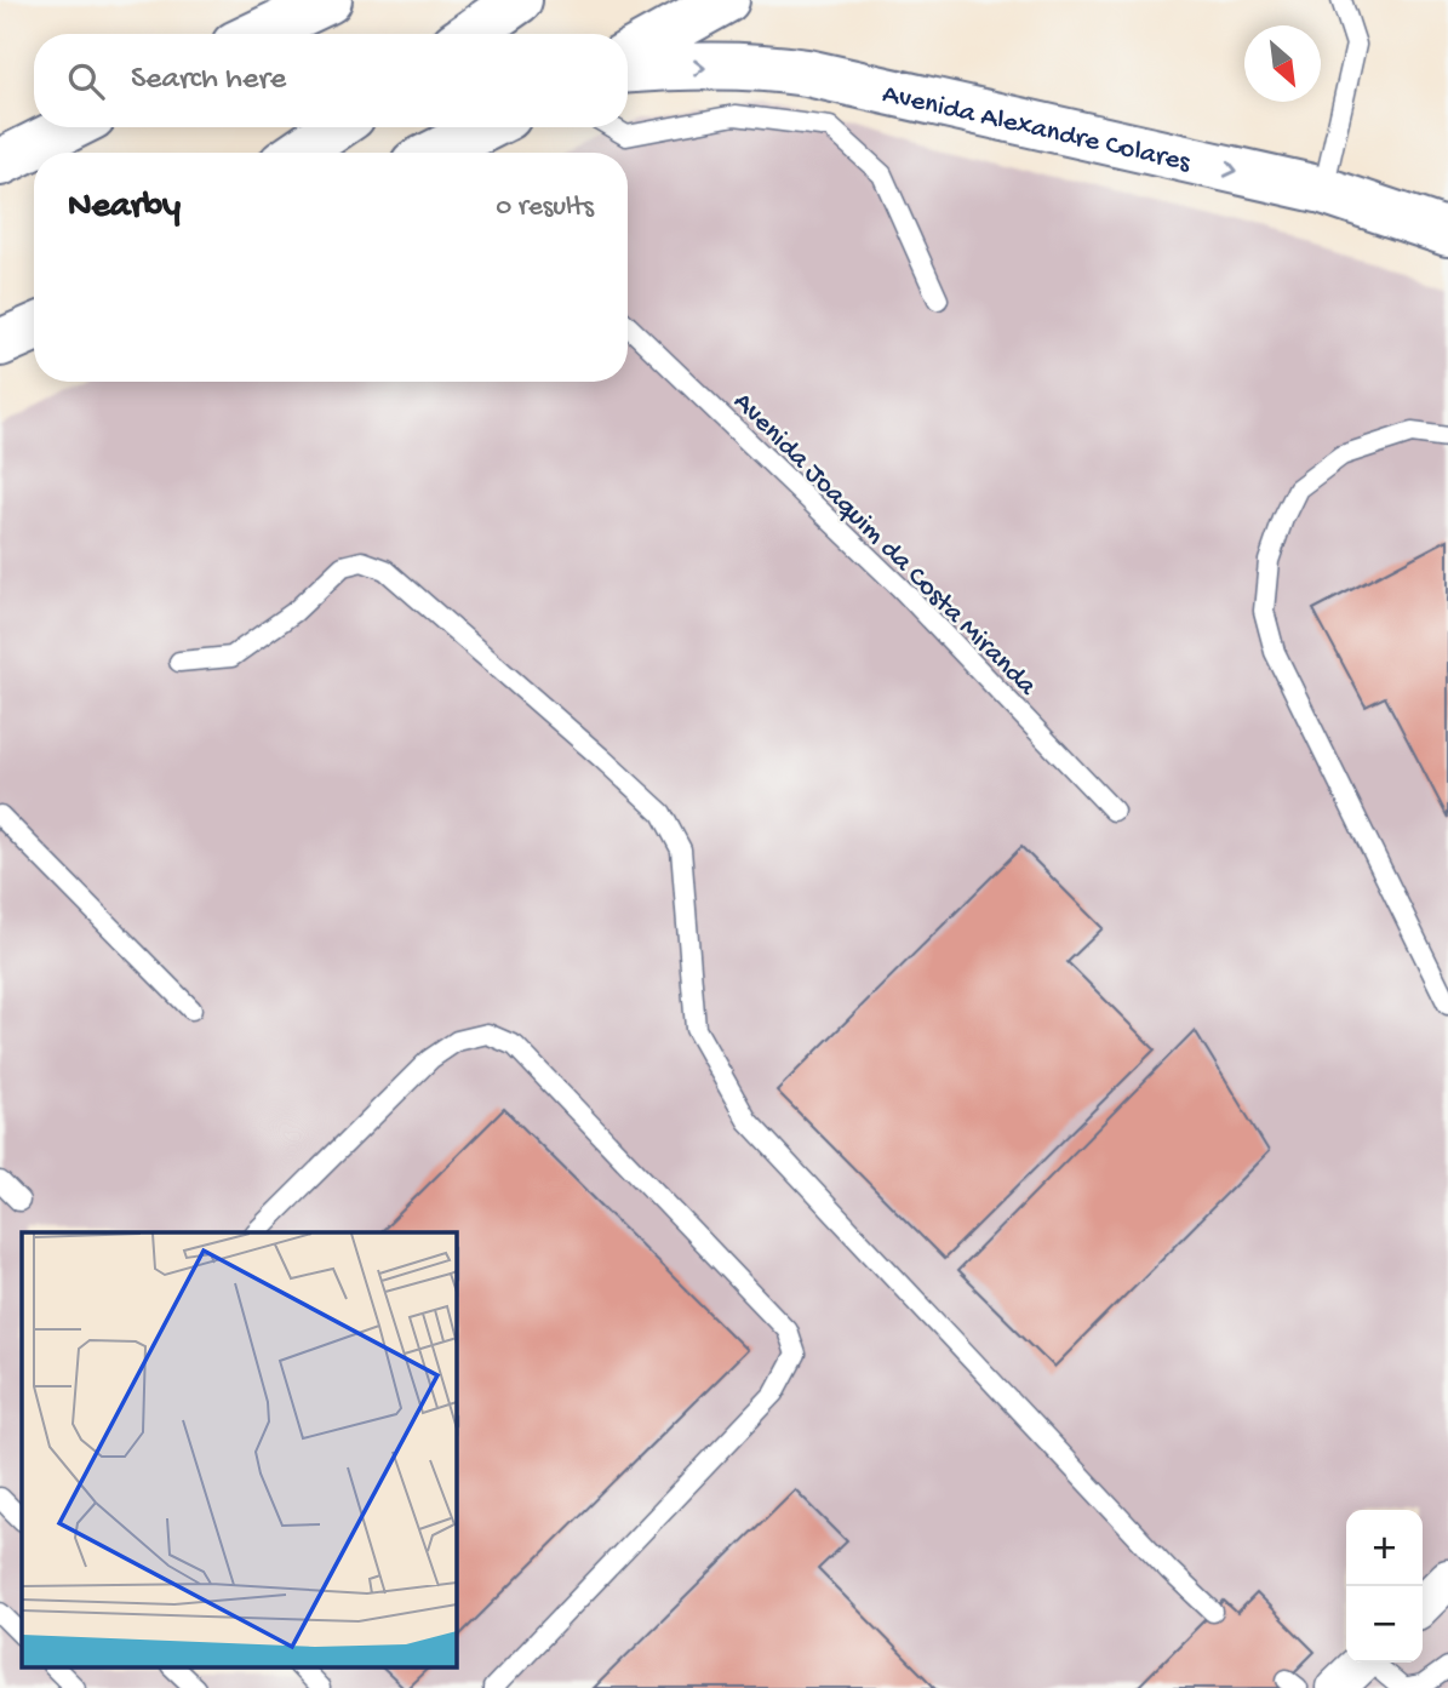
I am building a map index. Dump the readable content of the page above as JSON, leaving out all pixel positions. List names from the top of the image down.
{
  "streets": {
    "main road": ["Avenida Alexandre Colares"],
    "lane": ["Avenida Joaquim da Costa Miranda"]
  },
  "one_way": ["Avenida Alexandre Colares"],
  "north": "bottom right",
  "page": {
    "search": "Search here",
    "heading": ["Nearby", "0 results"],
    "map_buttons": ["+", "−"]
  }
}
